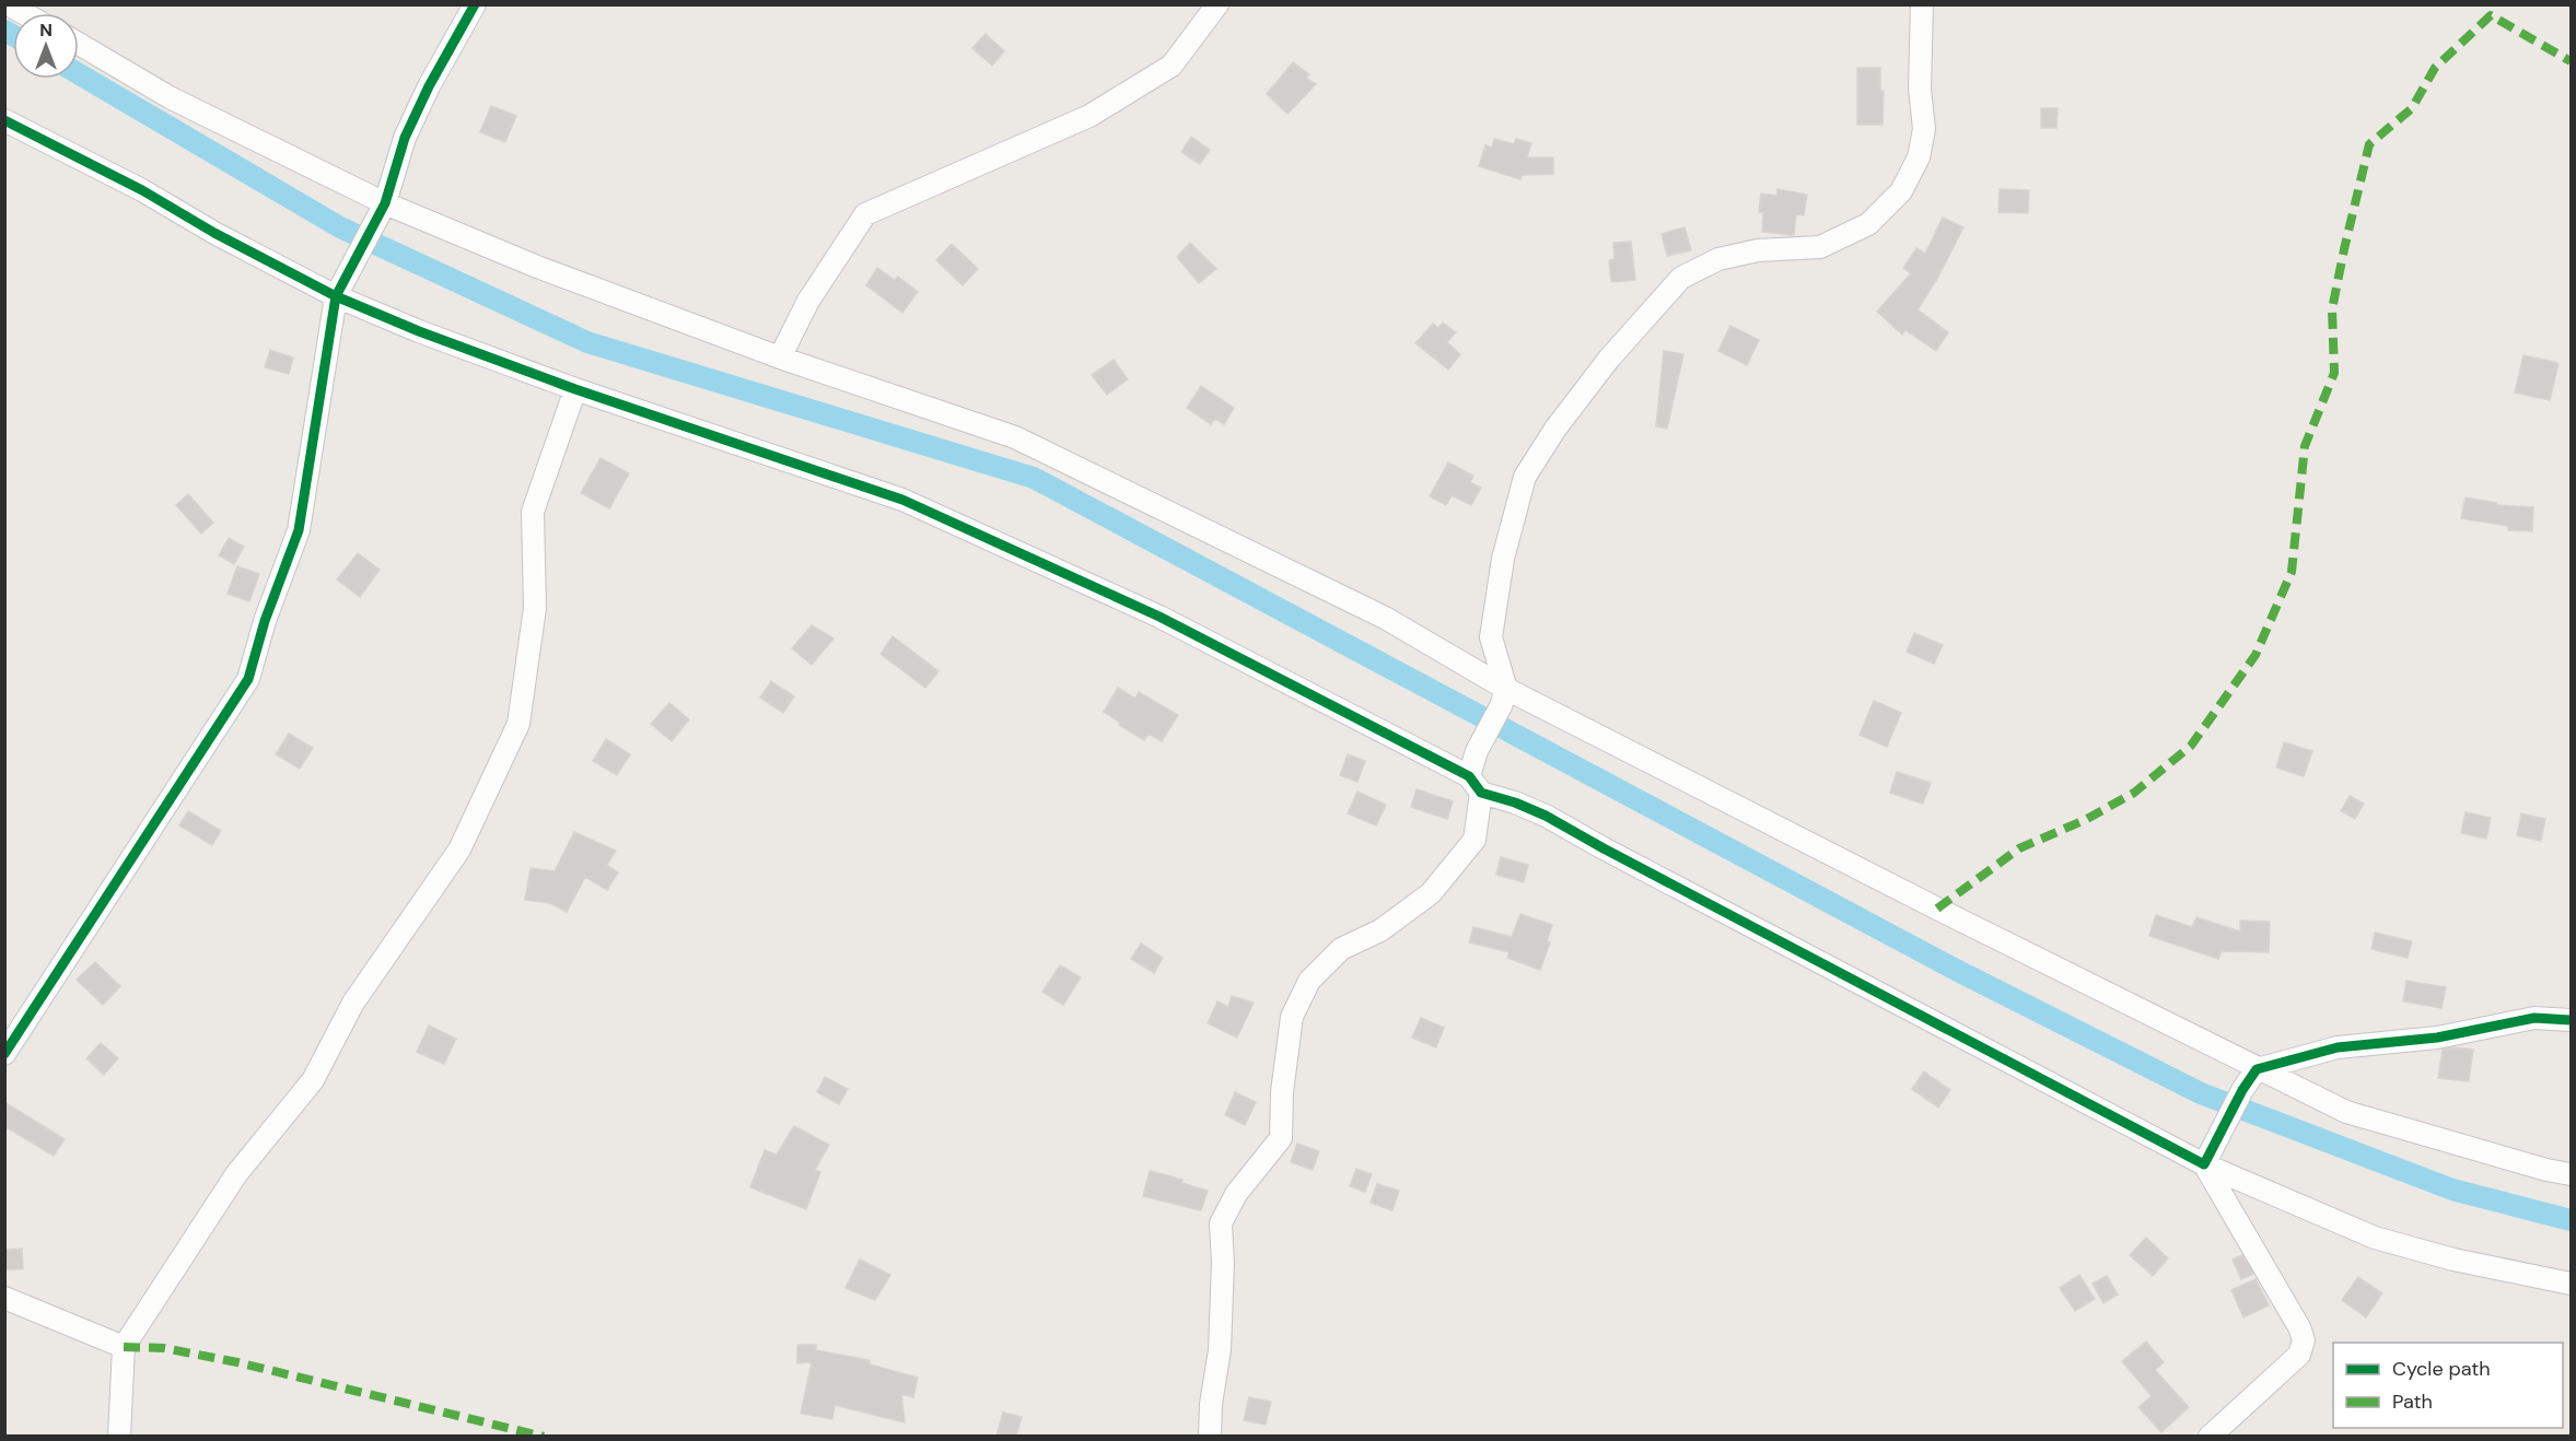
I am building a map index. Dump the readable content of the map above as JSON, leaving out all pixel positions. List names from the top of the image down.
{
  "legend": ["Cycle path", "Path"],
  "north": "top"
}
